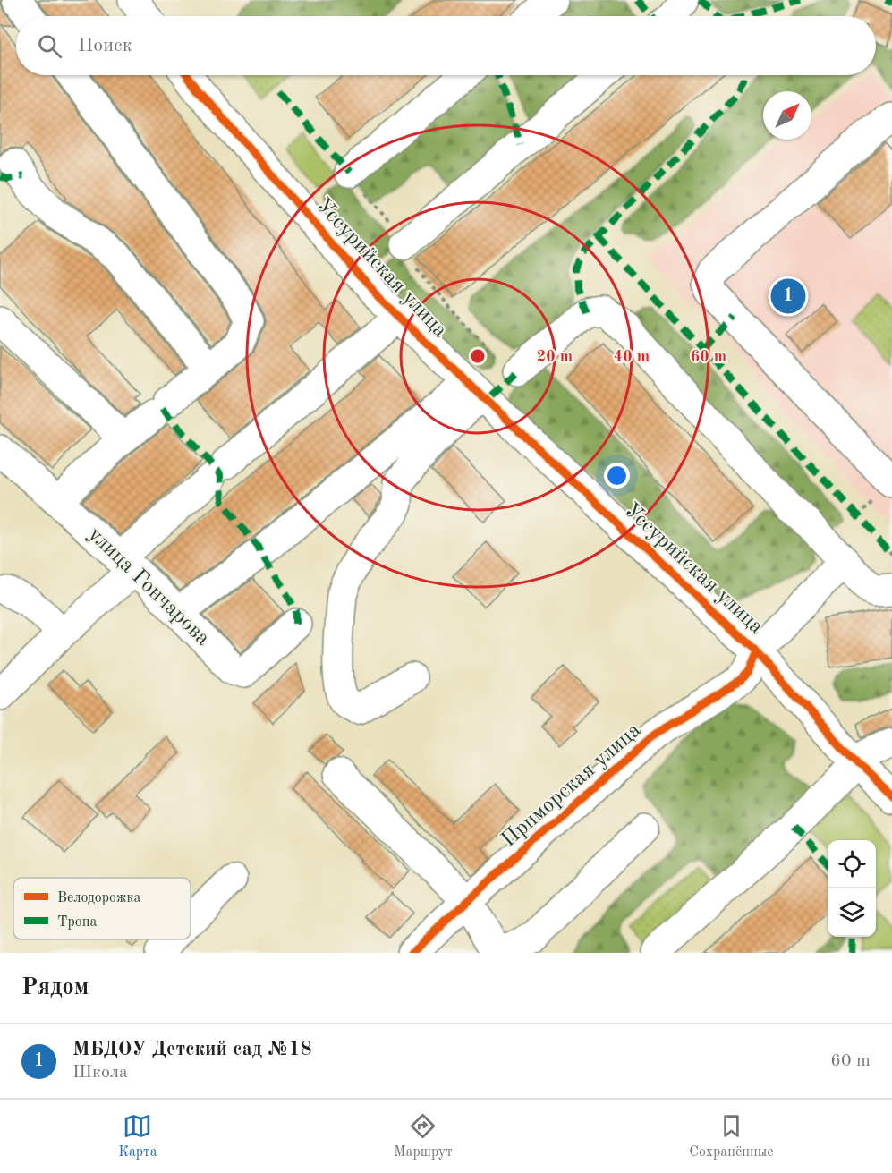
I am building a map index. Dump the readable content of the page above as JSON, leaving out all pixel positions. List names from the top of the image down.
{
  "streets": {
    "street": ["Уссурийская улица", "улица Гончарова", "Приморская улица"]
  },
  "crossings": [
    ["Уссурийская улица", "Приморская улица"]
  ],
  "legend": ["Велодорожка", "Тропа"],
  "north": "top right",
  "page": {
    "search": "Поиск",
    "pins": "1",
    "heading": "Рядом",
    "list": [
      {
        "mark": "1",
        "name": "МБДОУ Детский сад №18",
        "note": "Школа",
        "value": "60 m"
      }
    ],
    "nav": ["Карта", "Маршрут", "Сохранённые"]
  },
  "rings": ["20 m", "40 m", "60 m"]
}
